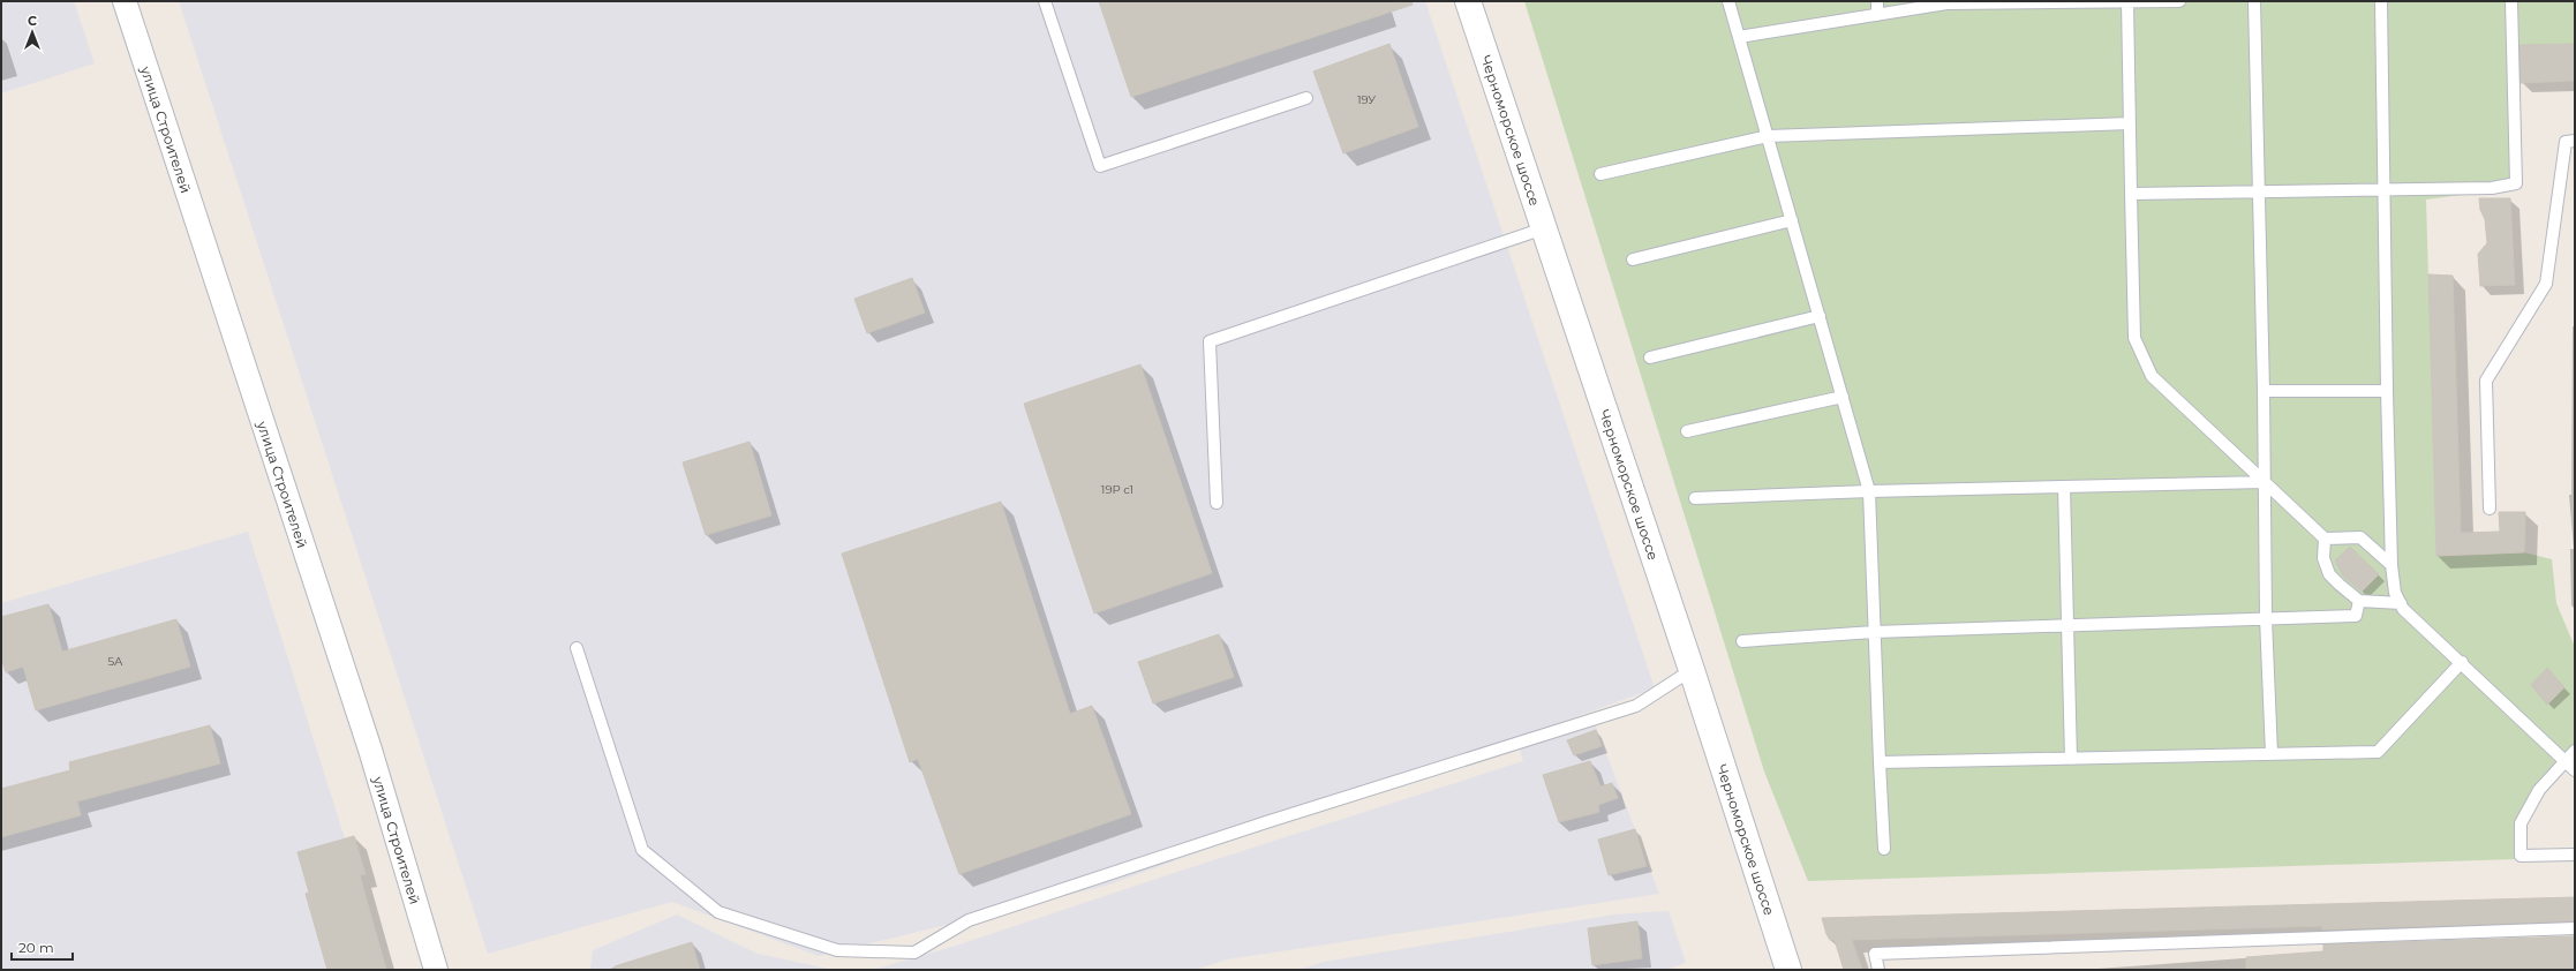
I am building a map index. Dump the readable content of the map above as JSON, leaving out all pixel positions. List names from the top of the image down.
{
  "streets": {
    "main road": ["Черноморское шоссе"],
    "street": ["улица Строителей"]
  },
  "house_numbers": ["19У", "19Р с1", "5А"],
  "scale_bar": "20 m",
  "north": "top"
}
